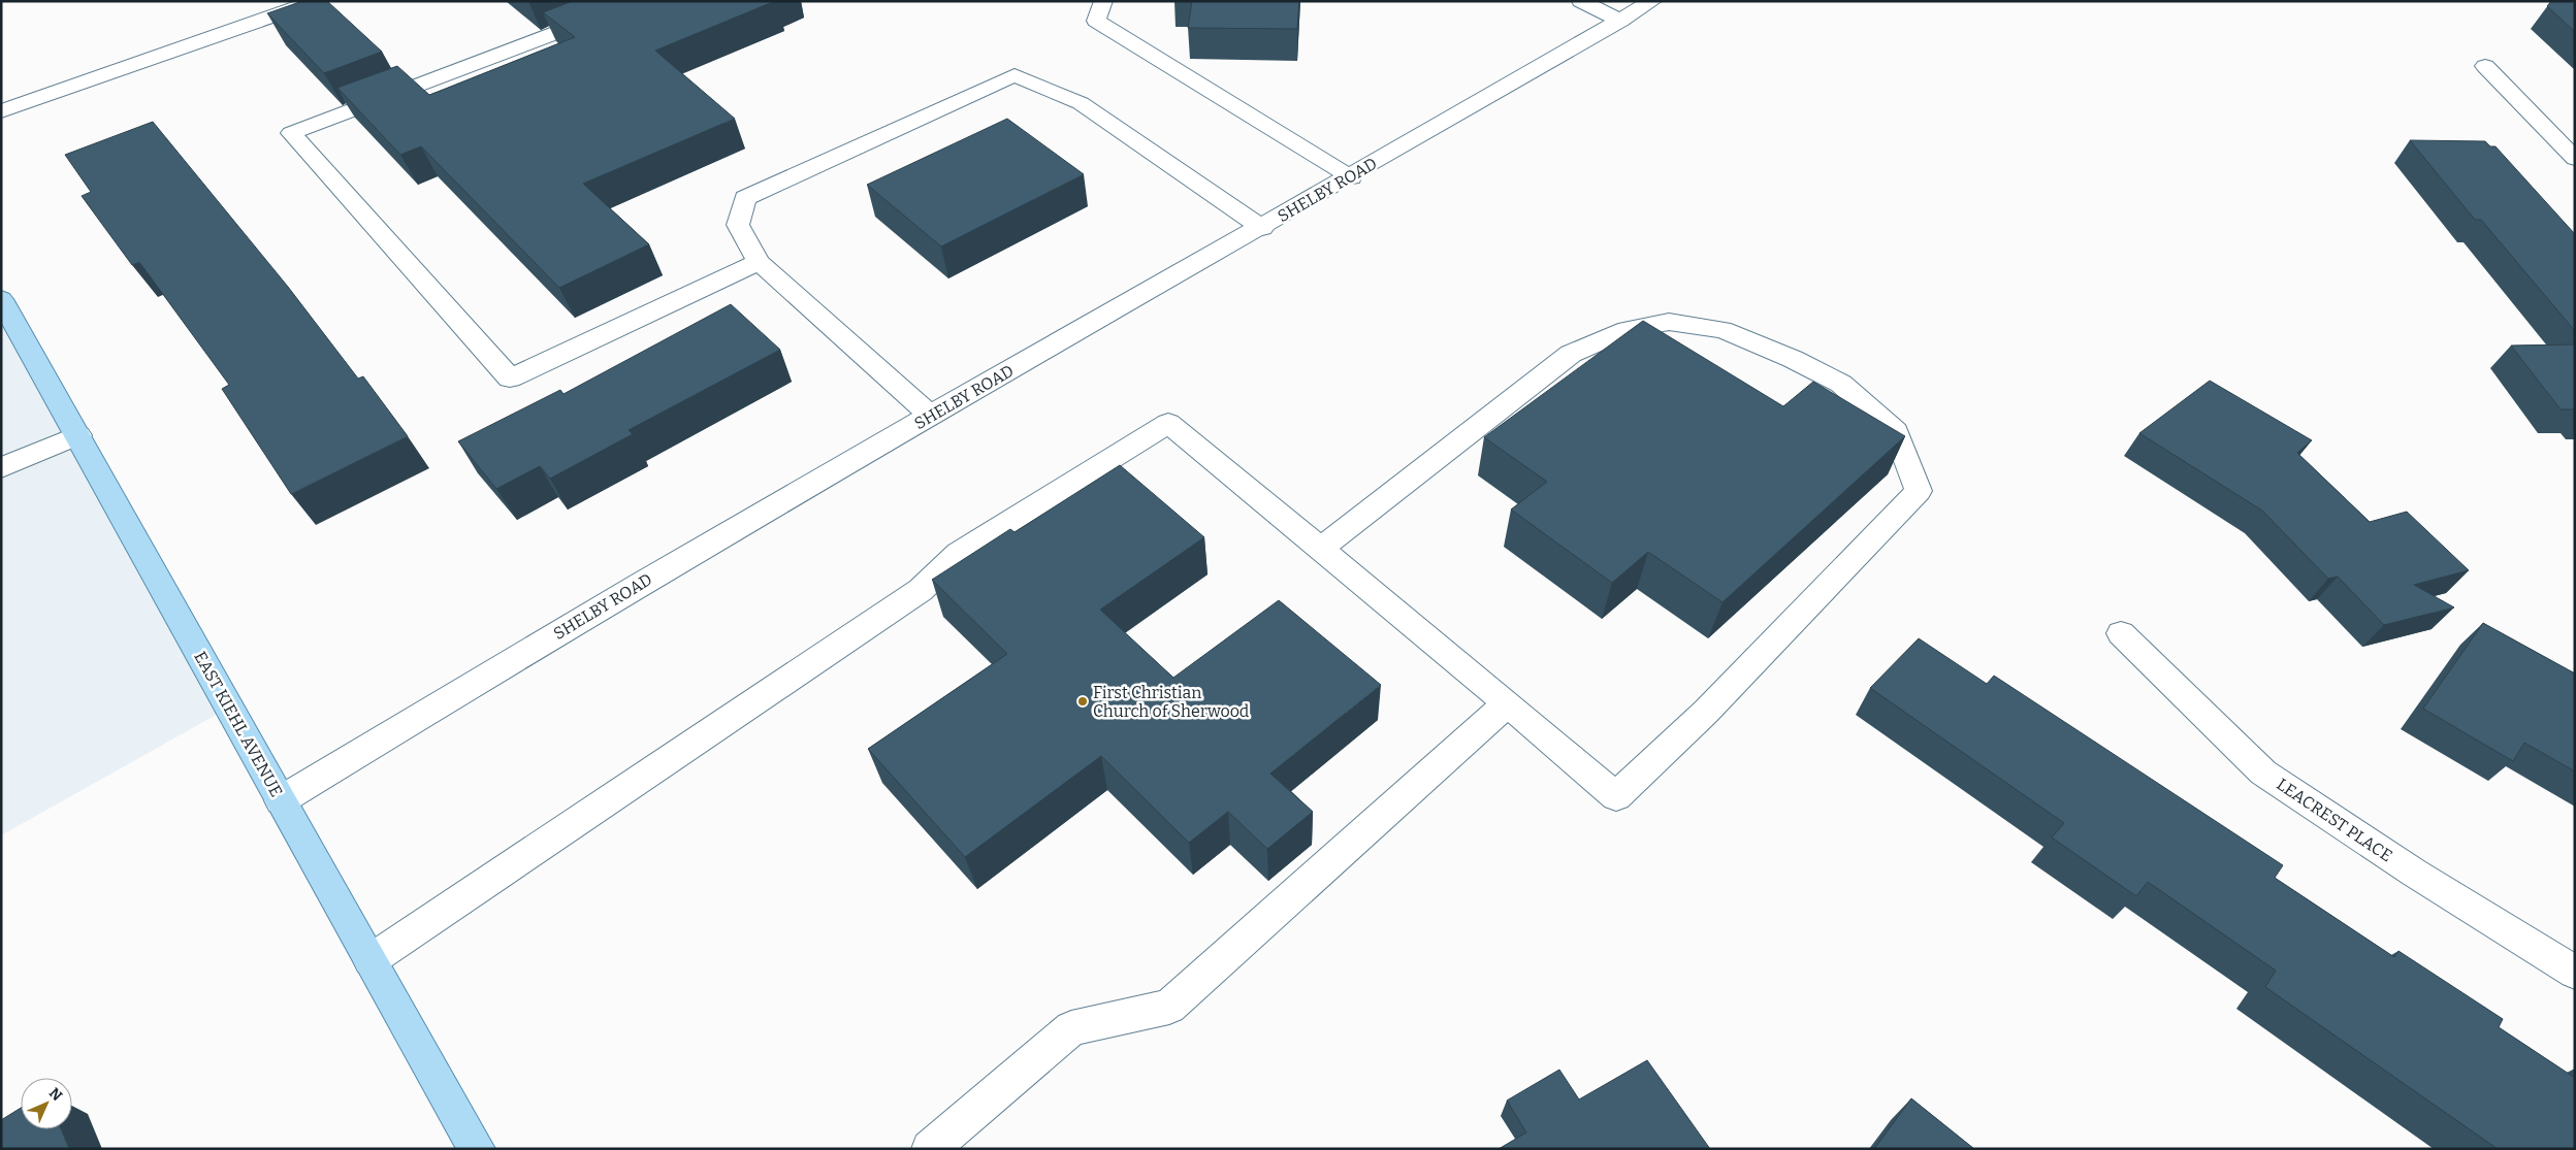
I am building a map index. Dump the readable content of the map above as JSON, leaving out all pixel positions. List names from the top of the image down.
{
  "streets": {
    "main road": ["EAST KIEHL AVENUE"],
    "street": ["SHELBY ROAD", "LEACREST PLACE"]
  },
  "crossings": [
    ["SHELBY ROAD", "EAST KIEHL AVENUE"]
  ],
  "places": ["First Christian Church of Sherwood"],
  "north": "top right"
}
